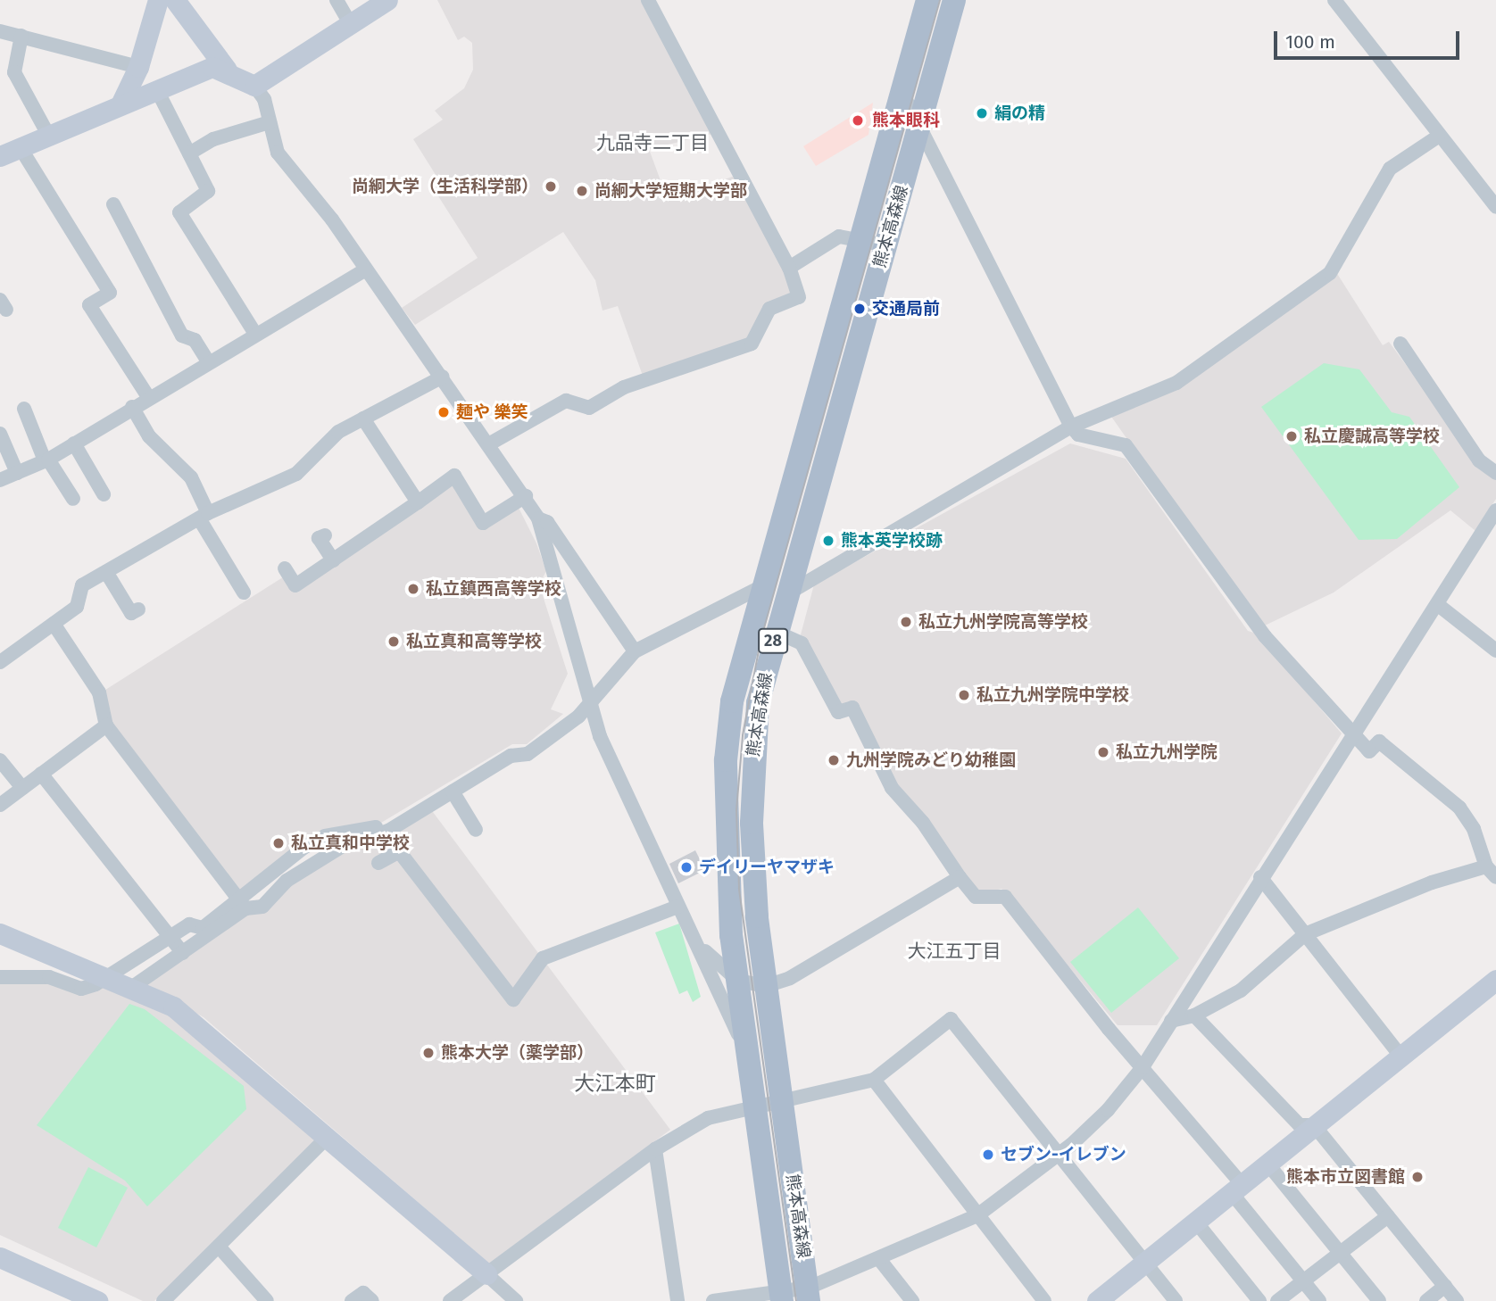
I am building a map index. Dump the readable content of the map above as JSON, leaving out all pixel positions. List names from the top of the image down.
{
  "streets": {
    "main road": ["熊本高森線", "28"]
  },
  "districts": ["九品寺二丁目", "大江五丁目", "大江本町"],
  "places": [
    "絹の精",
    "熊本眼科",
    "尚絅大学（生活科学部）",
    "尚絅大学短期大学部",
    "交通局前",
    "麺や 樂笑",
    "私立慶誠高等学校",
    "熊本英学校跡",
    "私立鎮西高等学校",
    "私立九州学院高等学校",
    "私立真和高等学校",
    "私立九州学院中学校",
    "私立九州学院",
    "九州学院みどり幼稚園",
    "私立真和中学校",
    "デイリーヤマザキ",
    "熊本大学（薬学部）",
    "セブン-イレブン",
    "熊本市立図書館"
  ],
  "scale_bar": "100 m"
}
